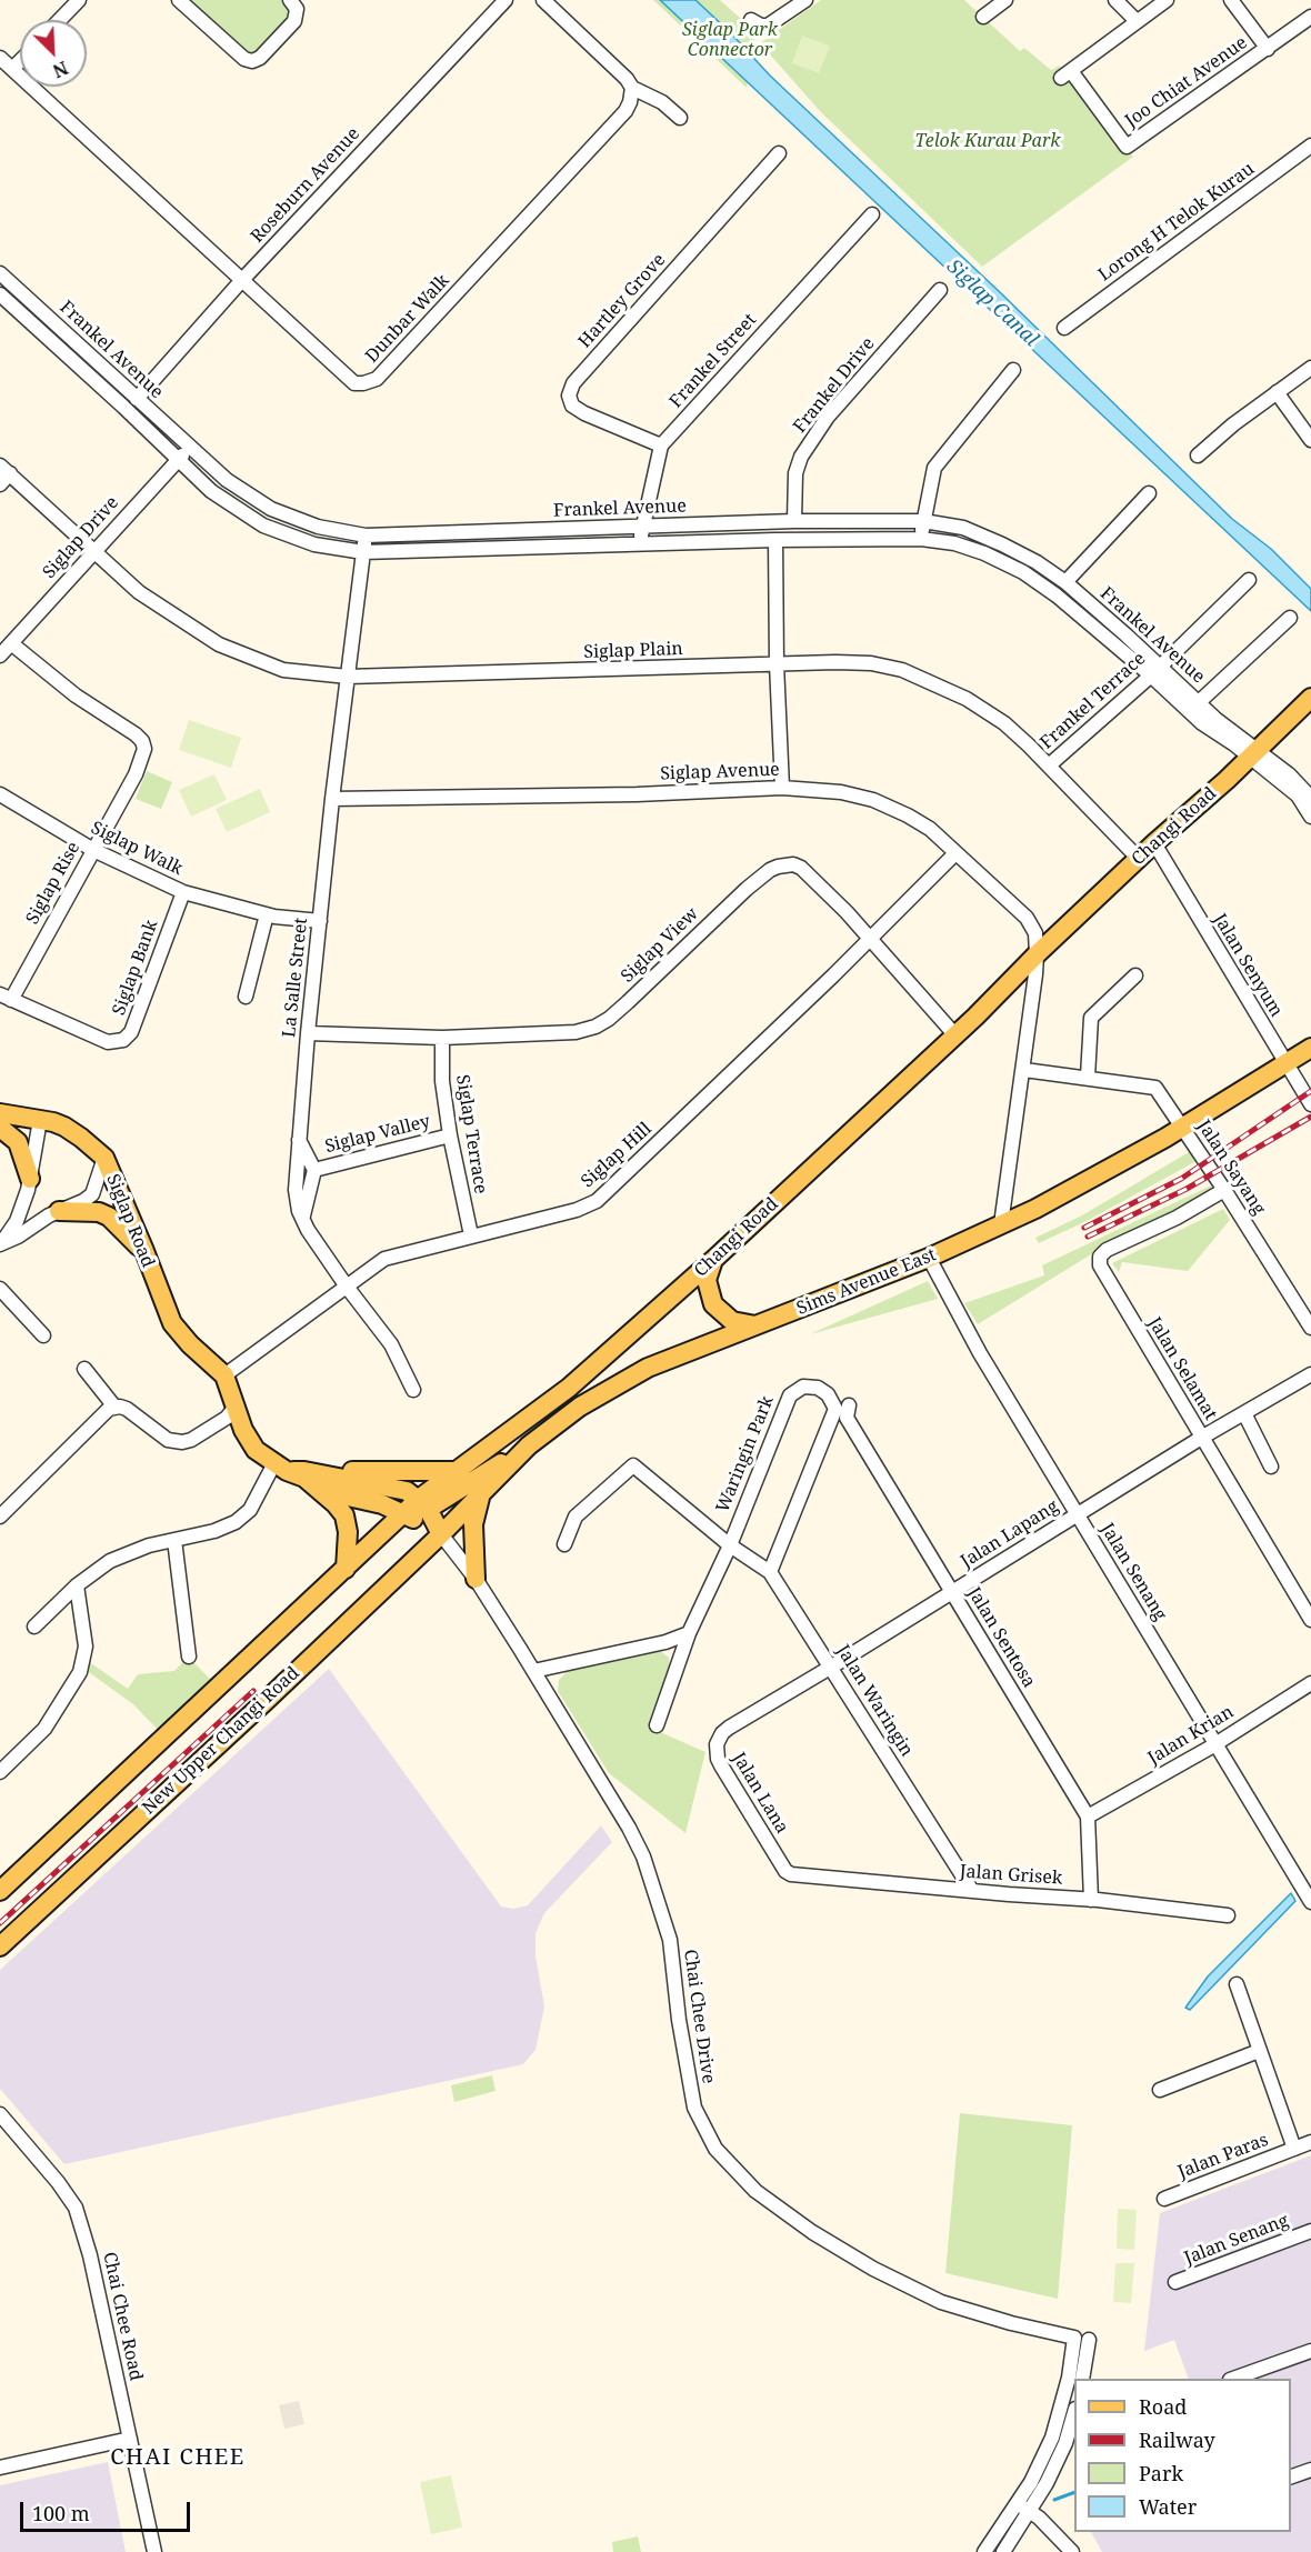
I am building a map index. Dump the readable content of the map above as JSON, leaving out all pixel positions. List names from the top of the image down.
{
  "streets": {
    "main road": [
      "Changi Road",
      "Siglap Road",
      "Sims Avenue East",
      "New Upper Changi Road"
    ],
    "street": [
      "Joo Chiat Avenue",
      "Roseburn Avenue",
      "Lorong H Telok Kurau",
      "Hartley Grove",
      "Dunbar Walk",
      "Frankel Avenue",
      "Frankel Street",
      "Frankel Drive",
      "Siglap Drive",
      "Siglap Plain",
      "Frankel Terrace",
      "Siglap Avenue",
      "Siglap Walk",
      "Siglap Rise",
      "Siglap View",
      "Jalan Senyum",
      "Siglap Bank",
      "La Salle Street",
      "Siglap Valley",
      "Siglap Terrace",
      "Siglap Hill",
      "Jalan Sayang",
      "Jalan Selamat",
      "Waringin Park",
      "Jalan Lapang",
      "Jalan Senang",
      "Jalan Sentosa",
      "Jalan Waringin",
      "Jalan Krian",
      "Jalan Lana",
      "Jalan Grisek",
      "Chai Chee Drive",
      "Jalan Paras",
      "Chai Chee Road"
    ]
  },
  "crossings": [
    ["Roseburn Avenue", "Dunbar Walk"],
    ["Roseburn Avenue", "Frankel Avenue"],
    ["Hartley Grove", "Frankel Street"],
    ["Frankel Avenue", "Frankel Street"],
    ["Frankel Avenue", "Frankel Drive"],
    ["Frankel Avenue", "Siglap Drive"],
    ["Frankel Avenue", "Frankel Terrace"],
    ["Frankel Avenue", "Changi Road"],
    ["Frankel Avenue", "La Salle Street"],
    ["Siglap Drive", "Siglap Plain"],
    ["Siglap Drive", "Siglap Rise"],
    ["Siglap Plain", "Frankel Terrace"],
    ["Siglap Plain", "Changi Road"],
    ["Siglap Plain", "La Salle Street"],
    ["Siglap Avenue", "Changi Road"],
    ["Siglap Avenue", "La Salle Street"],
    ["Siglap Avenue", "Siglap Hill"],
    ["Changi Road", "Siglap View"],
    ["Changi Road", "Jalan Senyum"],
    ["Siglap Walk", "Siglap Rise"],
    ["Siglap Walk", "Siglap Bank"],
    ["Siglap Walk", "La Salle Street"],
    ["Siglap Rise", "Siglap Bank"],
    ["Siglap View", "La Salle Street"],
    ["Siglap View", "Siglap Terrace"],
    ["Siglap View", "Siglap Hill"],
    ["Jalan Senyum", "Sims Avenue East"],
    ["La Salle Street", "Siglap Hill"],
    ["Siglap Valley", "Siglap Terrace"],
    ["Siglap Terrace", "Siglap Hill"],
    ["Siglap Hill", "Siglap Road"],
    ["Jalan Sayang", "Sims Avenue East"],
    ["Jalan Sayang", "Jalan Selamat"],
    ["Siglap Road", "Sims Avenue East"],
    ["Siglap Road", "New Upper Changi Road"],
    ["Siglap Road", "Chai Chee Drive"],
    ["Sims Avenue East", "Jalan Senang"],
    ["Sims Avenue East", "New Upper Changi Road"],
    ["Sims Avenue East", "Chai Chee Drive"],
    ["Jalan Selamat", "Jalan Lapang"],
    ["Waringin Park", "Jalan Sentosa"],
    ["Waringin Park", "Jalan Waringin"],
    ["Jalan Lapang", "Jalan Senang"],
    ["Jalan Lapang", "Jalan Sentosa"],
    ["Jalan Lapang", "Jalan Waringin"],
    ["Jalan Lapang", "Jalan Lana"],
    ["Jalan Senang", "Jalan Krian"],
    ["Jalan Sentosa", "Jalan Krian"],
    ["Jalan Sentosa", "Jalan Grisek"],
    ["Jalan Waringin", "Jalan Grisek"],
    ["New Upper Changi Road", "Chai Chee Drive"],
    ["Jalan Lana", "Jalan Grisek"]
  ],
  "districts": ["CHAI CHEE"],
  "water": ["Siglap Canal"],
  "parks": ["Siglap Park Connector", "Telok Kurau Park"],
  "legend": [
    "Road",
    "Railway",
    "Park",
    "Water"
  ],
  "scale_bar": "100 m",
  "north": "bottom right"
}
